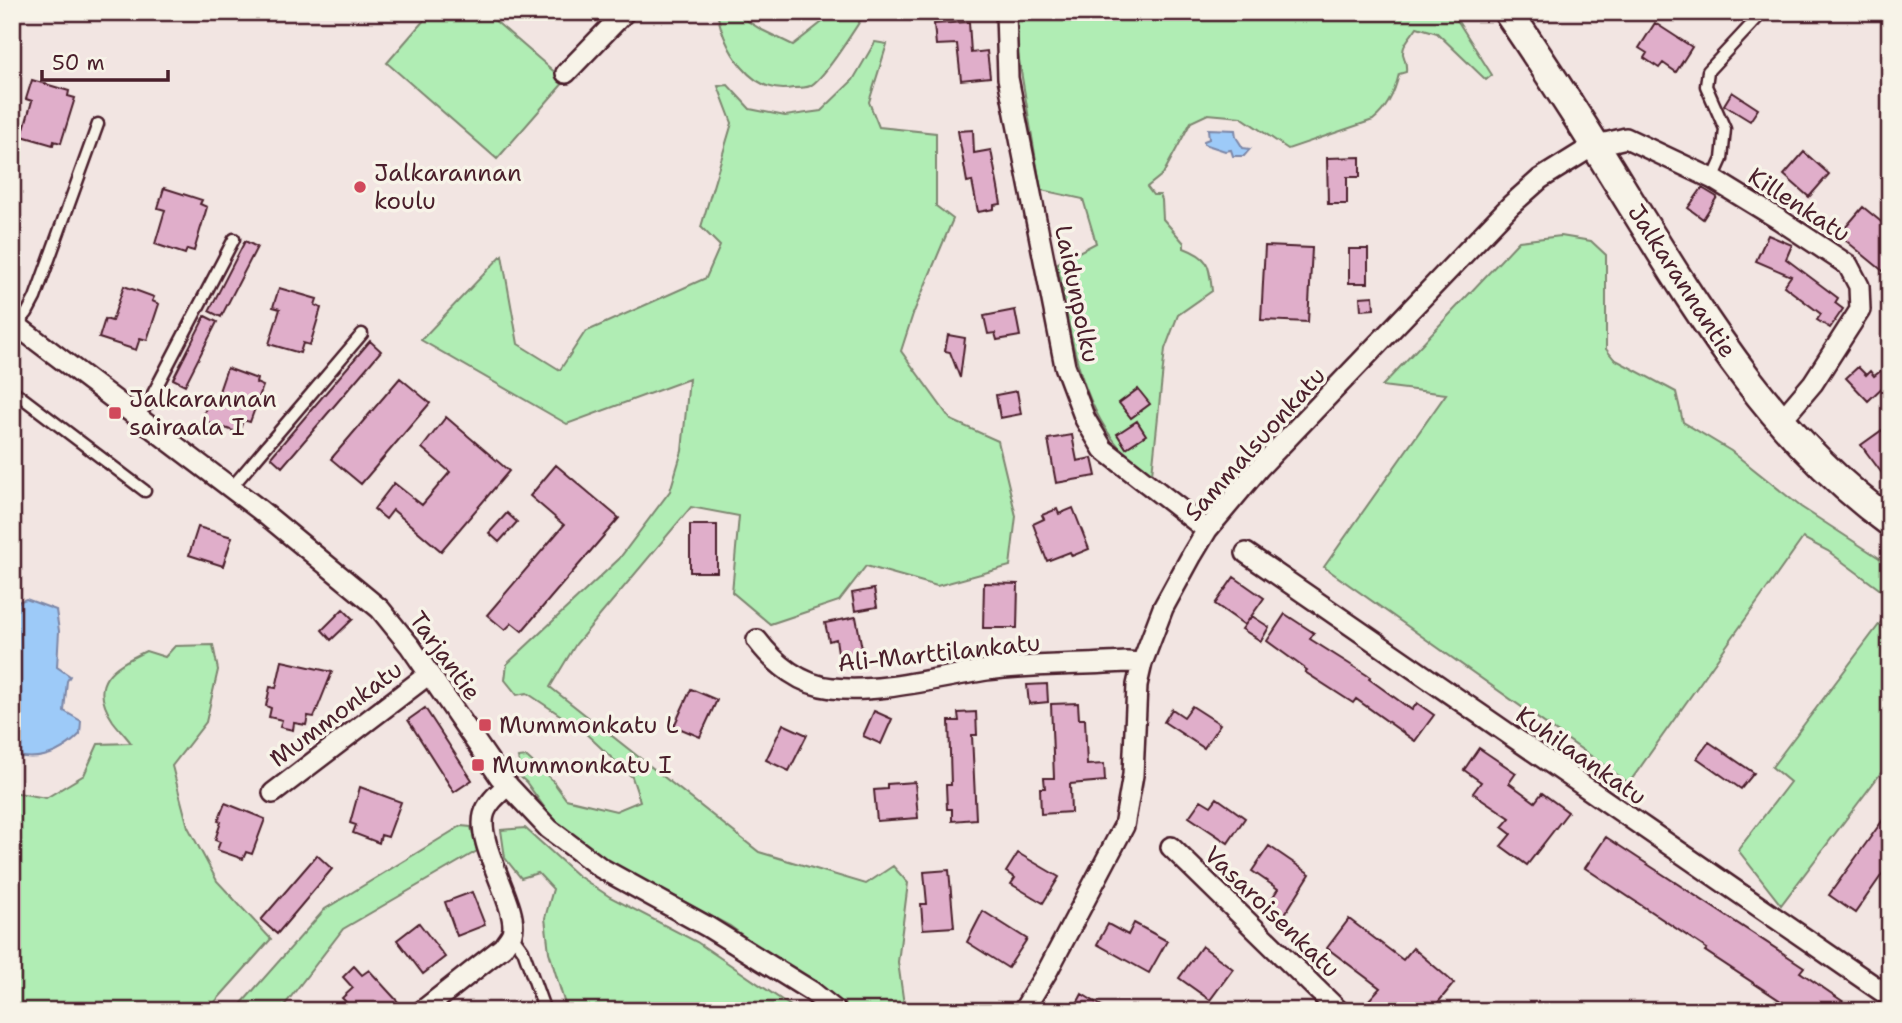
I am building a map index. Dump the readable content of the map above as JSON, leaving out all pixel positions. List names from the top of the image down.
{
  "streets": {
    "main road": ["Jalkarannantie"],
    "street": [
      "Killenkatu",
      "Laidunpolku",
      "Sammalsuonkatu",
      "Ali-Marttilankatu",
      "Tarjantie",
      "Mummonkatu",
      "Kuhilaankatu",
      "Vasaroisenkatu"
    ]
  },
  "crossings": [
    ["Killenkatu", "Jalkarannantie"],
    ["Killenkatu", "Sammalsuonkatu"],
    ["Jalkarannantie", "Sammalsuonkatu"],
    ["Laidunpolku", "Sammalsuonkatu"],
    ["Sammalsuonkatu", "Ali-Marttilankatu"],
    ["Tarjantie", "Mummonkatu"]
  ],
  "places": {
    "other": ["Jalkarannan koulu"],
    "transit": ["Jalkarannan sairaala I", "Mummonkatu L", "Mummonkatu I"]
  },
  "scale_bar": "50 m"
}
